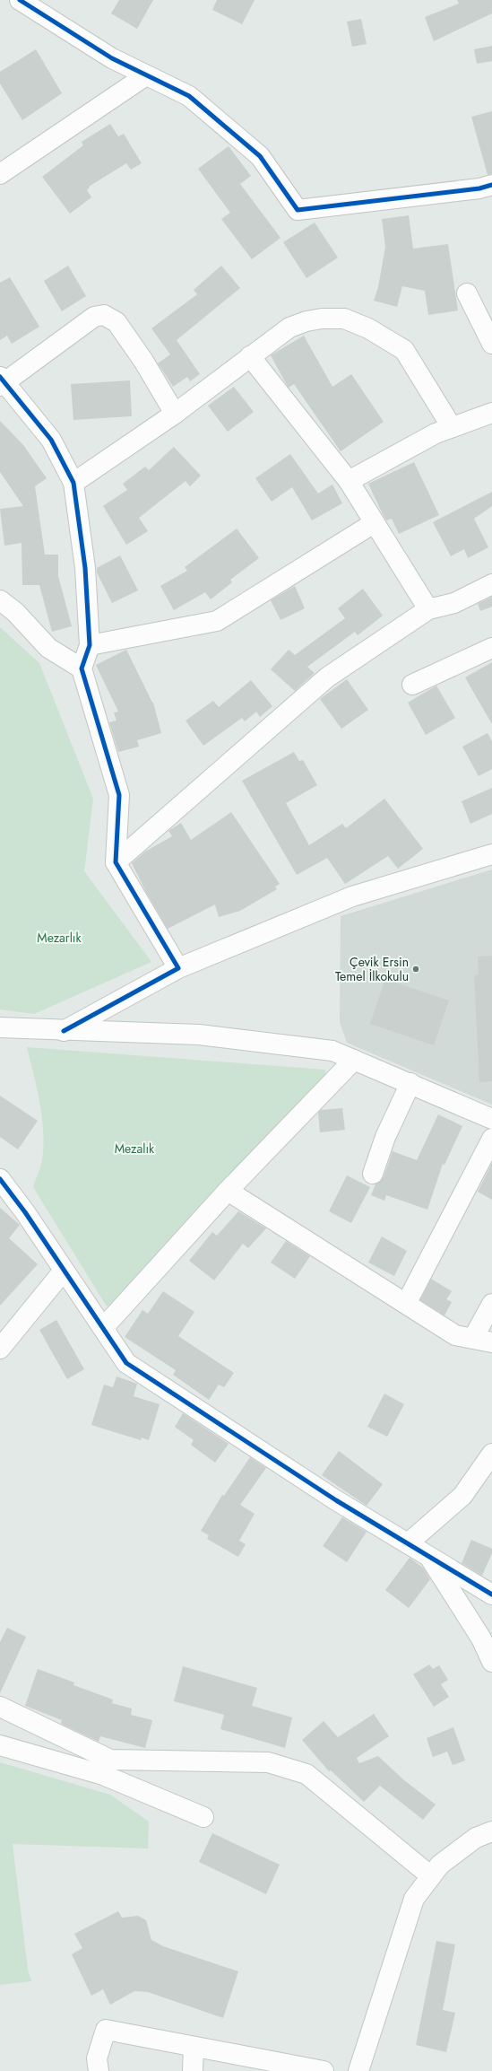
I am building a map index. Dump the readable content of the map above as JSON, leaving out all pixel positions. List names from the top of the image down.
{
  "parks": ["Mezarlık", "Mezalık"],
  "places": ["Çevik Ersin Temel İlkokulu"]
}
